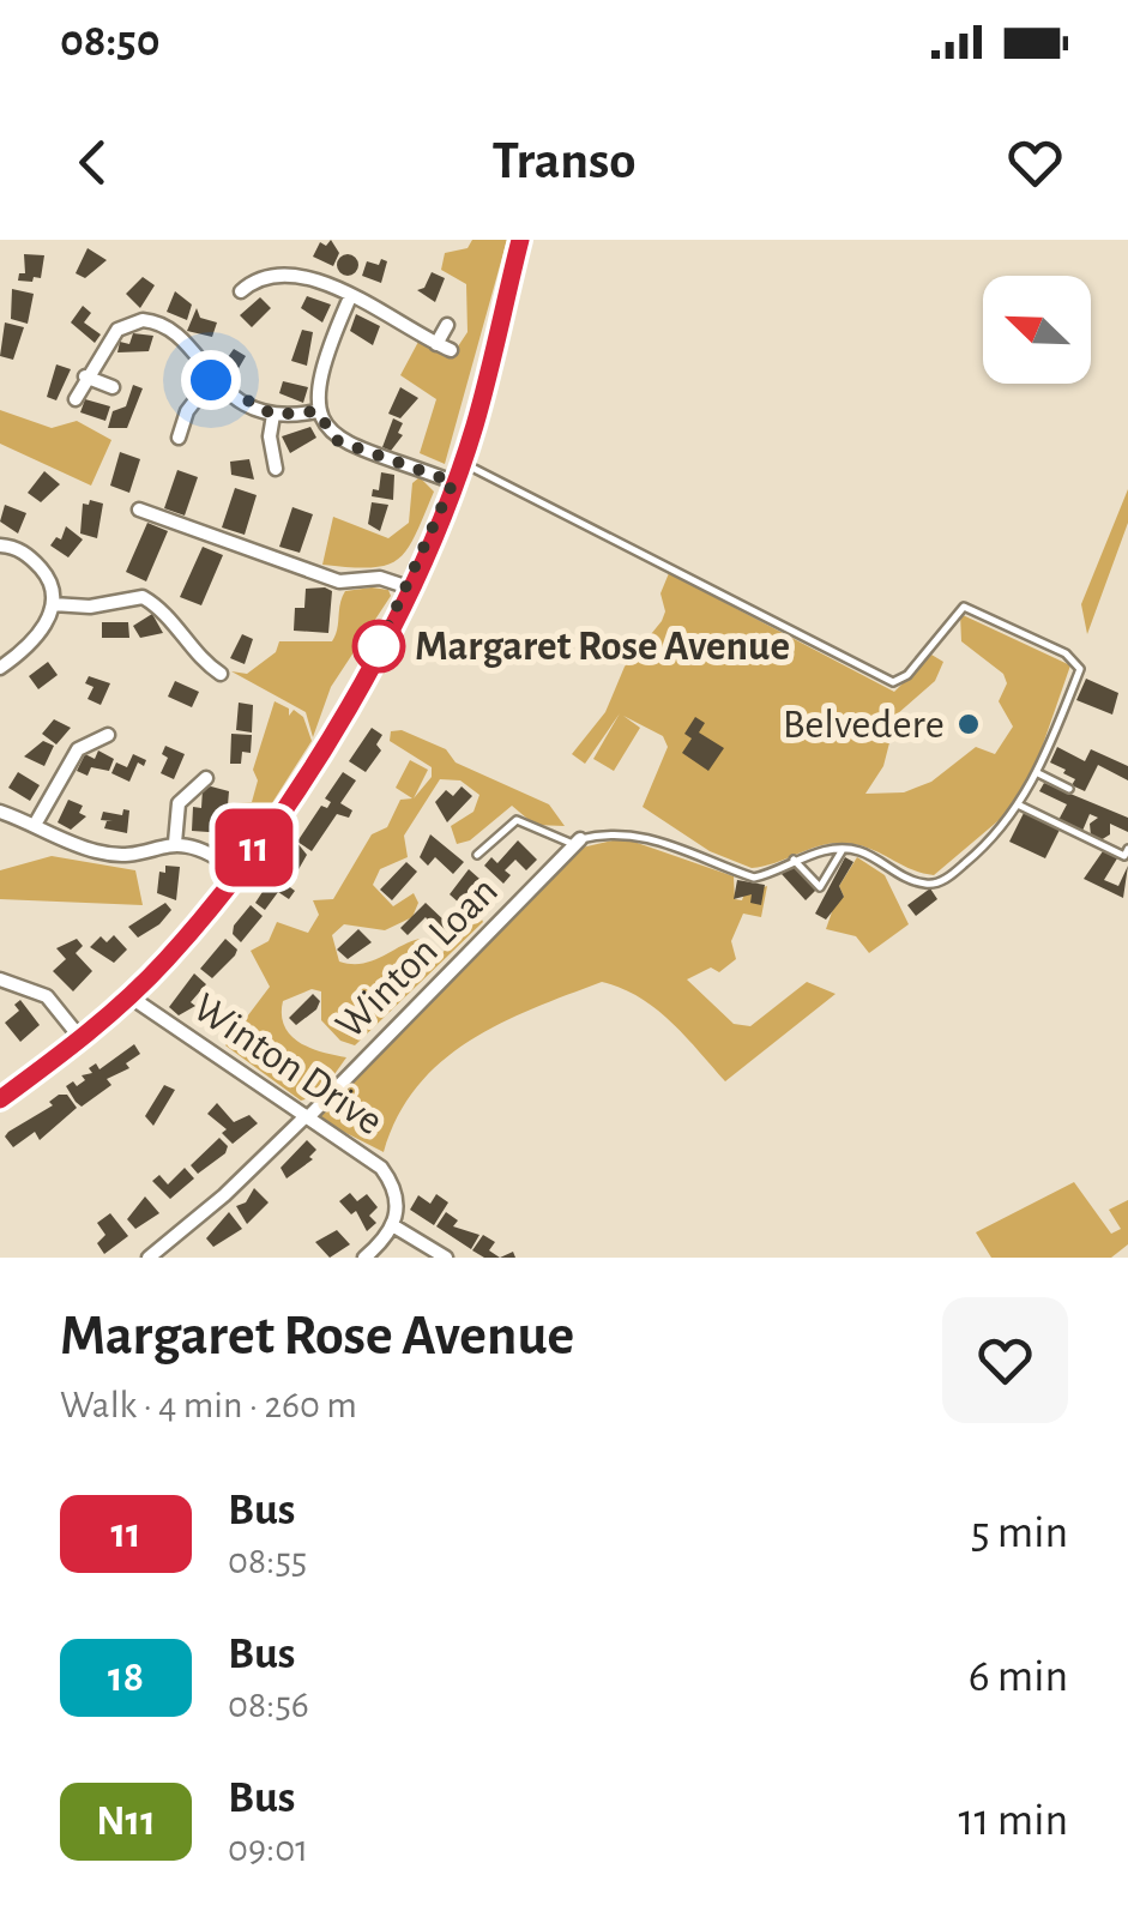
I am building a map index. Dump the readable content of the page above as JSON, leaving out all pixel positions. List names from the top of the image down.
{
  "streets": {
    "street": ["Winton Loan", "Winton Drive"]
  },
  "crossings": [
    ["Winton Loan", "Winton Drive"]
  ],
  "places": ["Margaret Rose Avenue", "Belvedere"],
  "lines": ["bus line 11"],
  "north": "top left",
  "page": {
    "status": "08:50",
    "header": "Transo",
    "on_map": "11",
    "heading": ["Margaret Rose Avenue", "Walk · 4 min · 260 m"],
    "list": [
      {
        "mark": "11",
        "name": "Bus",
        "note": "08:55",
        "value": "5 min"
      },
      {
        "mark": "18",
        "name": "Bus",
        "note": "08:56",
        "value": "6 min"
      },
      {
        "mark": "N11",
        "name": "Bus",
        "note": "09:01",
        "value": "11 min"
      }
    ]
  }
}
